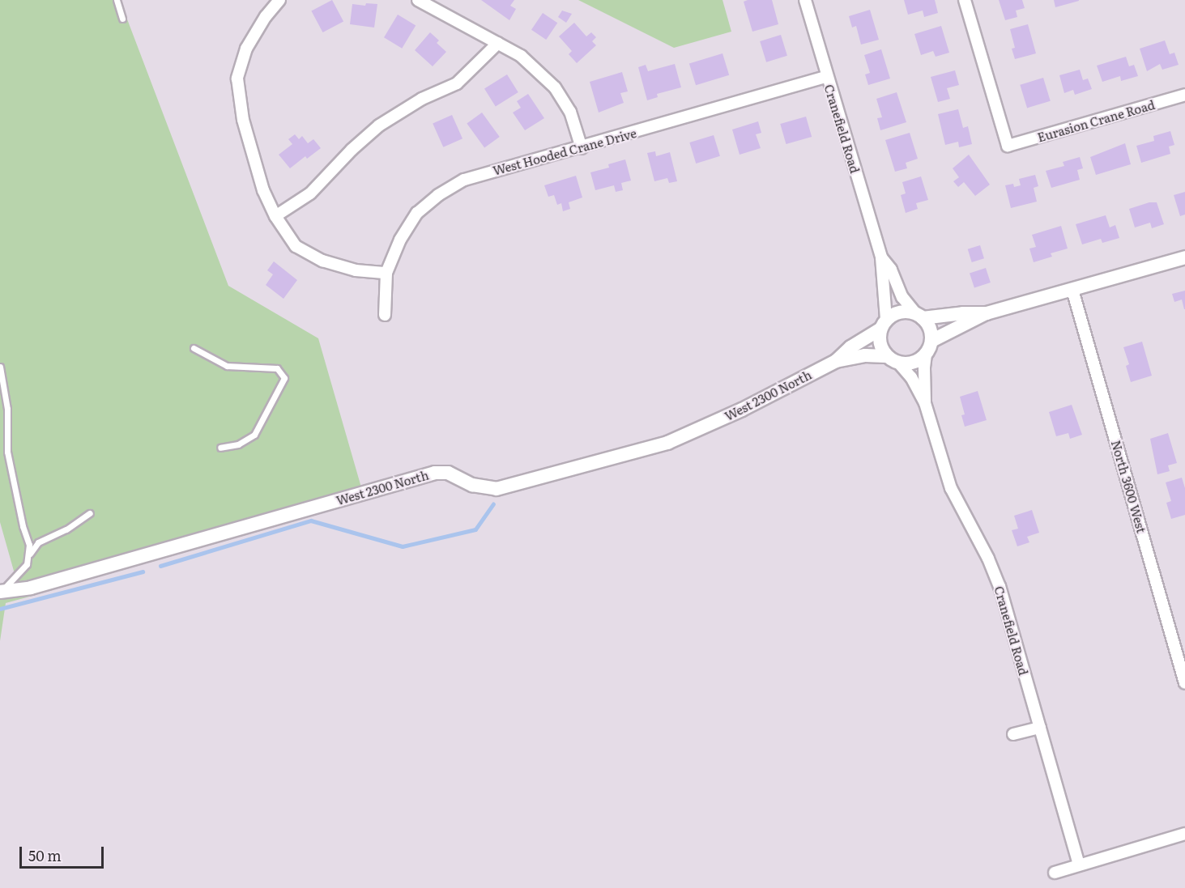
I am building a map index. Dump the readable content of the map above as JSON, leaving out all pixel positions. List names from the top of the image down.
{
  "streets": {
    "street": [
      "Eurasion Crane Road",
      "Cranefield Road",
      "West Hooded Crane Drive",
      "West 2300 North",
      "North 3600 West"
    ]
  },
  "crossings": [
    ["Cranefield Road", "West Hooded Crane Drive"]
  ],
  "scale_bar": "50 m"
}
